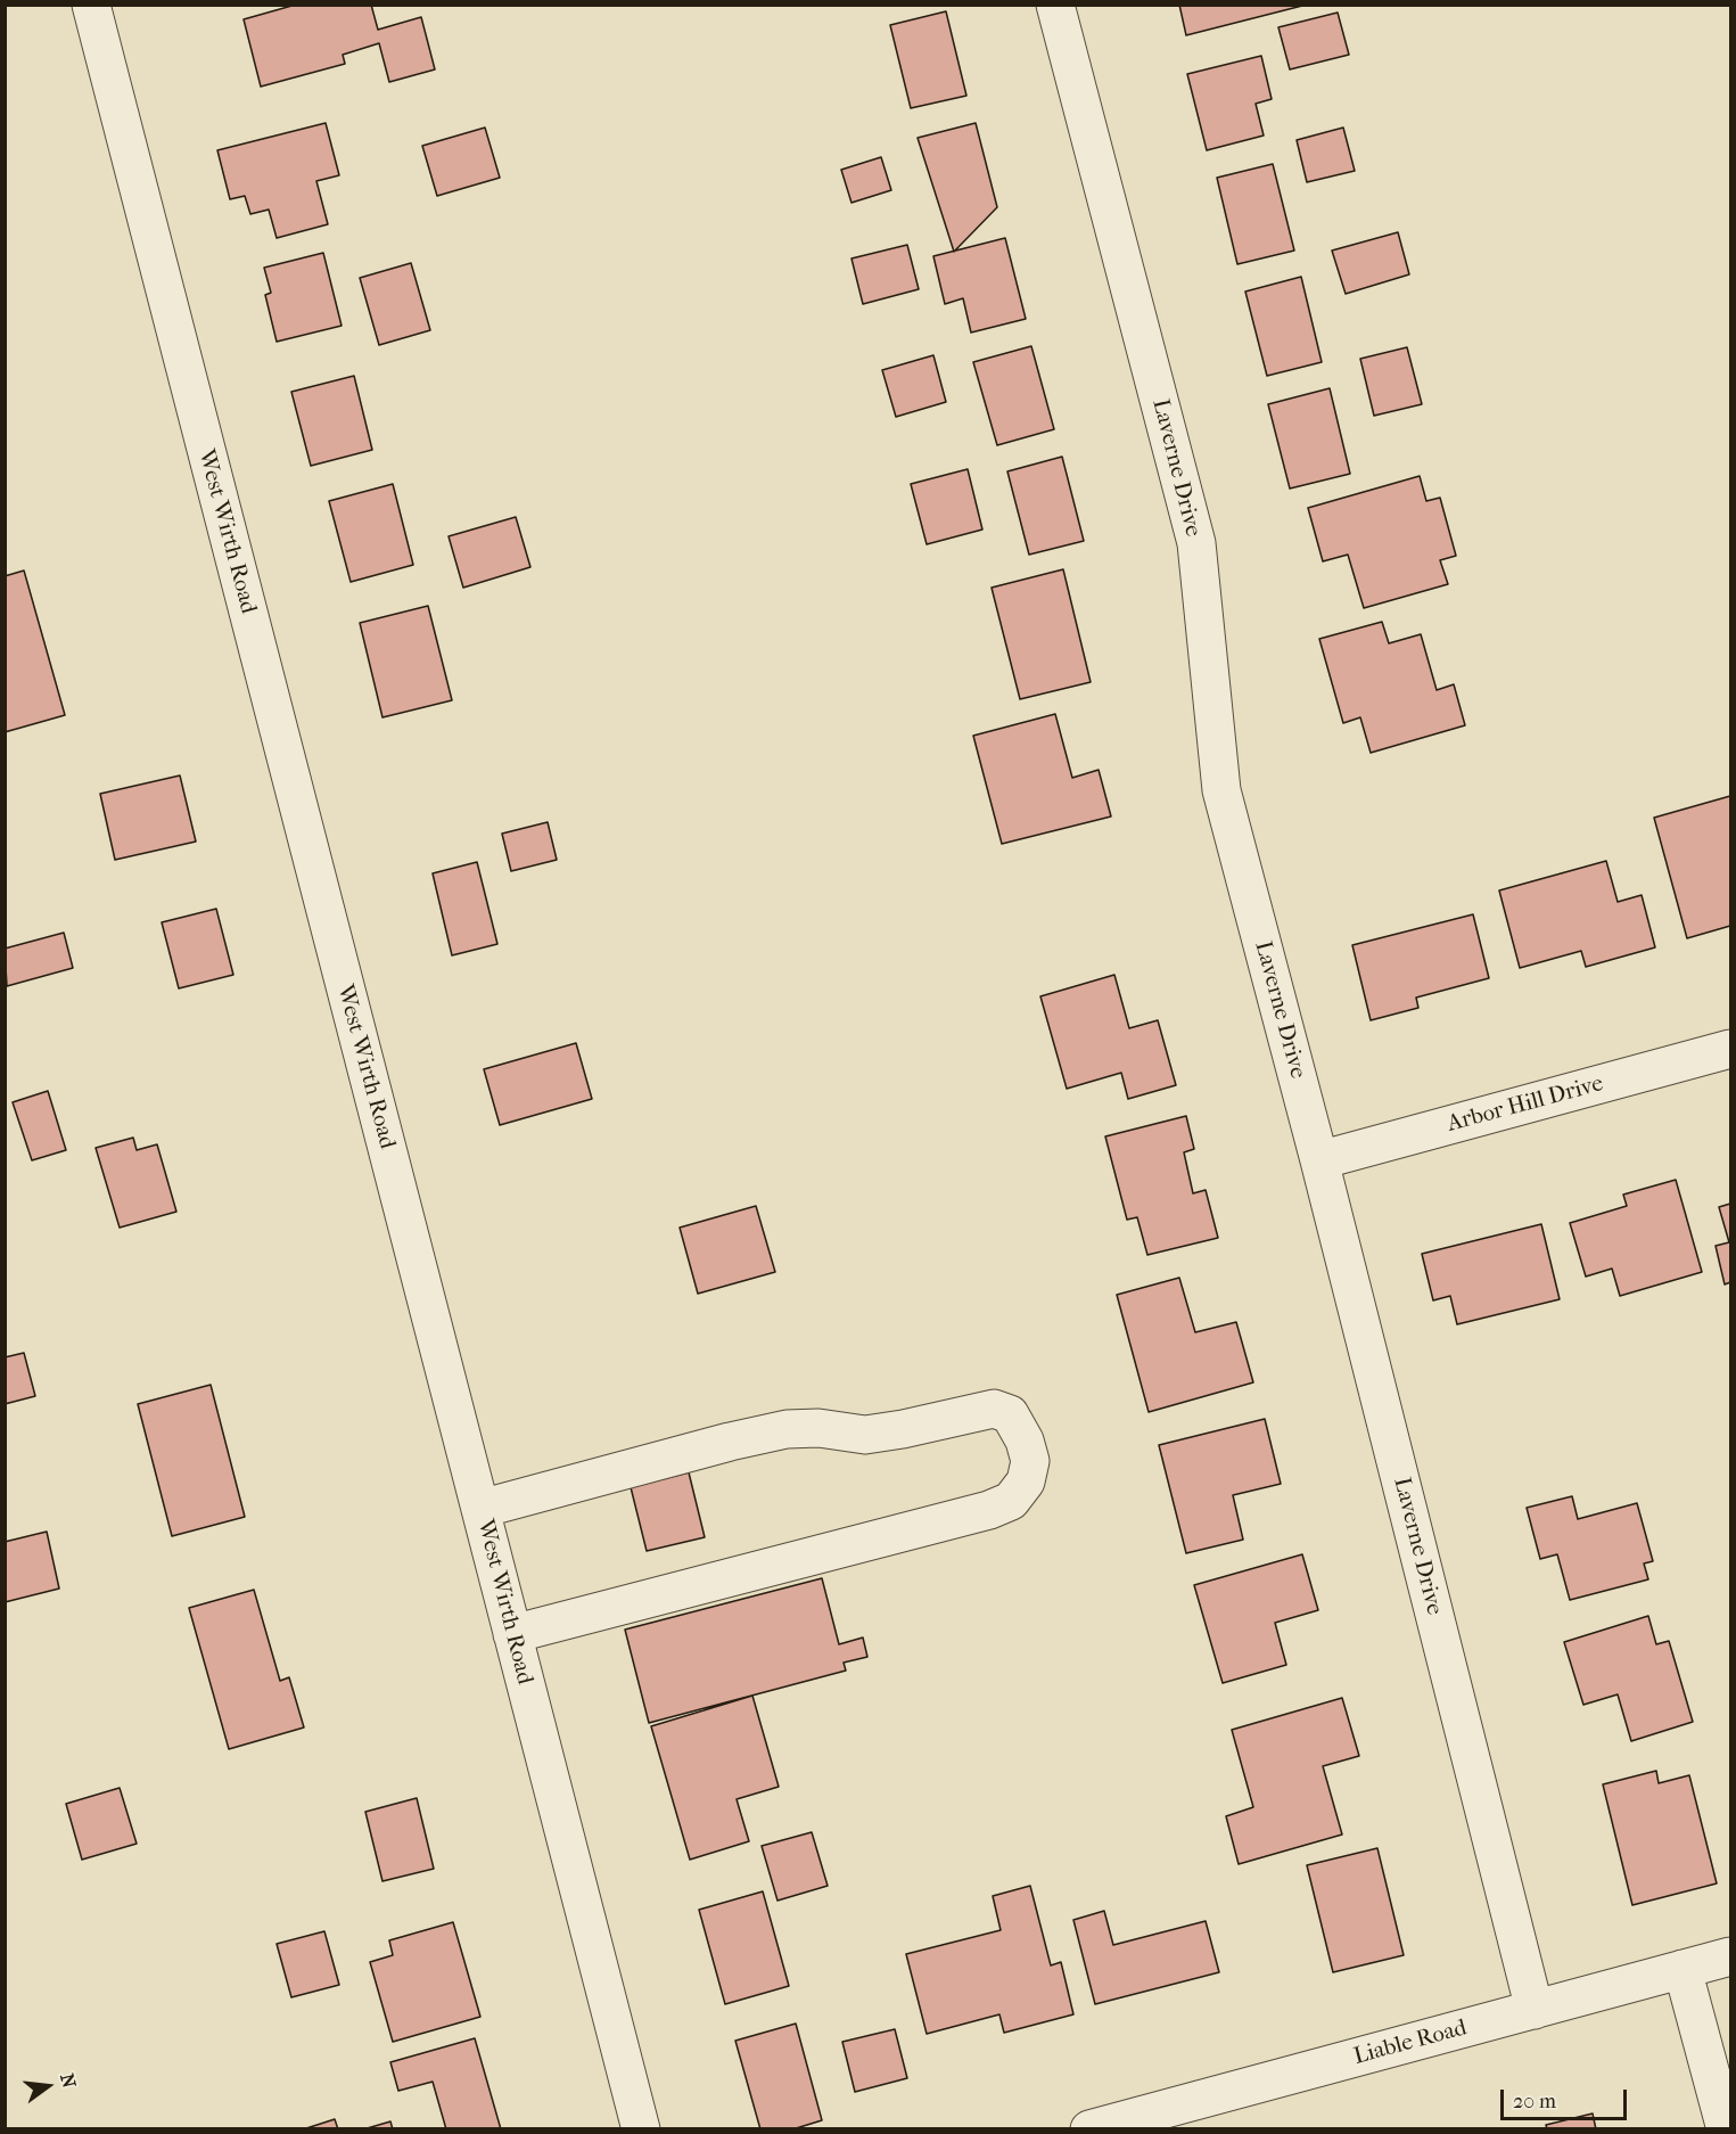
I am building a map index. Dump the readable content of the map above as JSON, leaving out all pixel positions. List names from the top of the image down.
{
  "streets": {
    "street": [
      "Laverne Drive",
      "West Wirth Road",
      "Arbor Hill Drive",
      "Liable Road"
    ]
  },
  "crossings": [
    ["Laverne Drive", "Arbor Hill Drive"],
    ["Laverne Drive", "Liable Road"]
  ],
  "scale_bar": "20 m",
  "north": "right"
}
